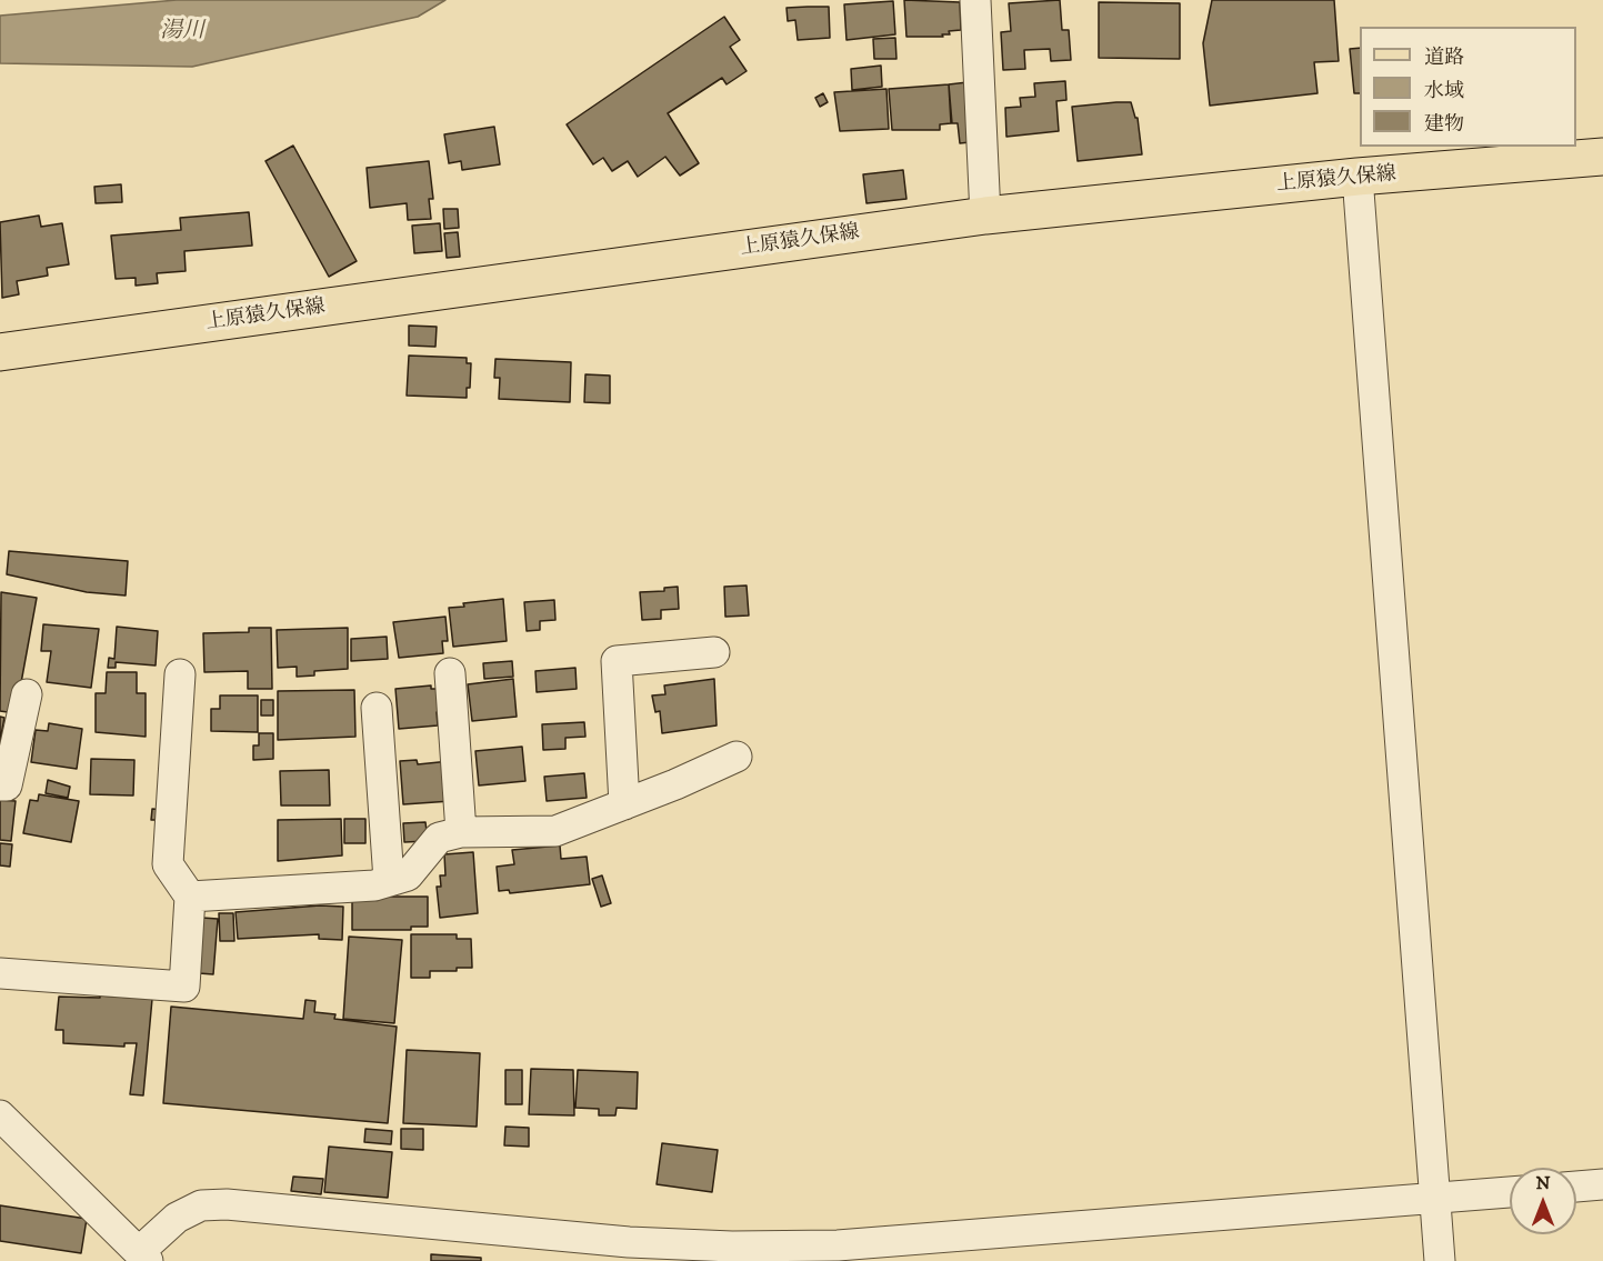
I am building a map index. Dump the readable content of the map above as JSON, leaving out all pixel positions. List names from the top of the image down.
{
  "streets": {
    "main road": ["上原猿久保線"]
  },
  "water": ["湯川"],
  "legend": ["道路", "水域", "建物"],
  "north": "top"
}
